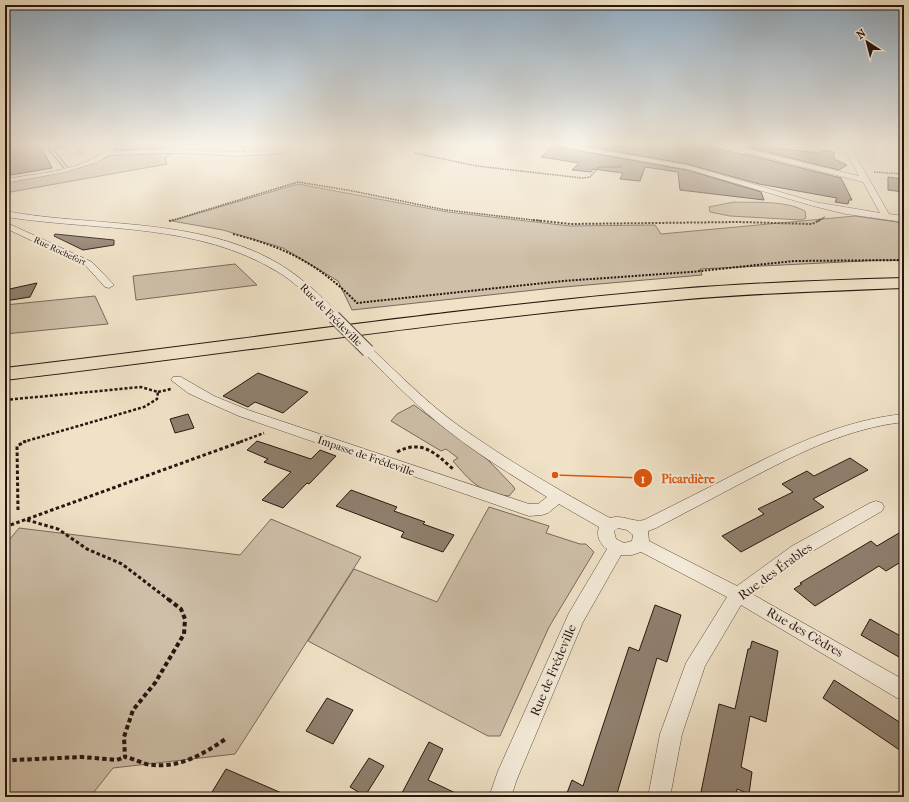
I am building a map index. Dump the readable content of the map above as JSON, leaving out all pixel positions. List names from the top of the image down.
{
  "streets": {
    "street": [
      "Rue Rochefort",
      "Rue de Frédeville",
      "Impasse de Frédeville",
      "Rue des Érables",
      "Rue des Cèdres"
    ]
  },
  "crossings": [
    ["Rue de Frédeville", "Impasse de Frédeville"],
    ["Rue de Frédeville", "Rue des Cèdres"],
    ["Rue des Érables", "Rue des Cèdres"]
  ],
  "places": ["Picardière"],
  "north": "top left"
}
